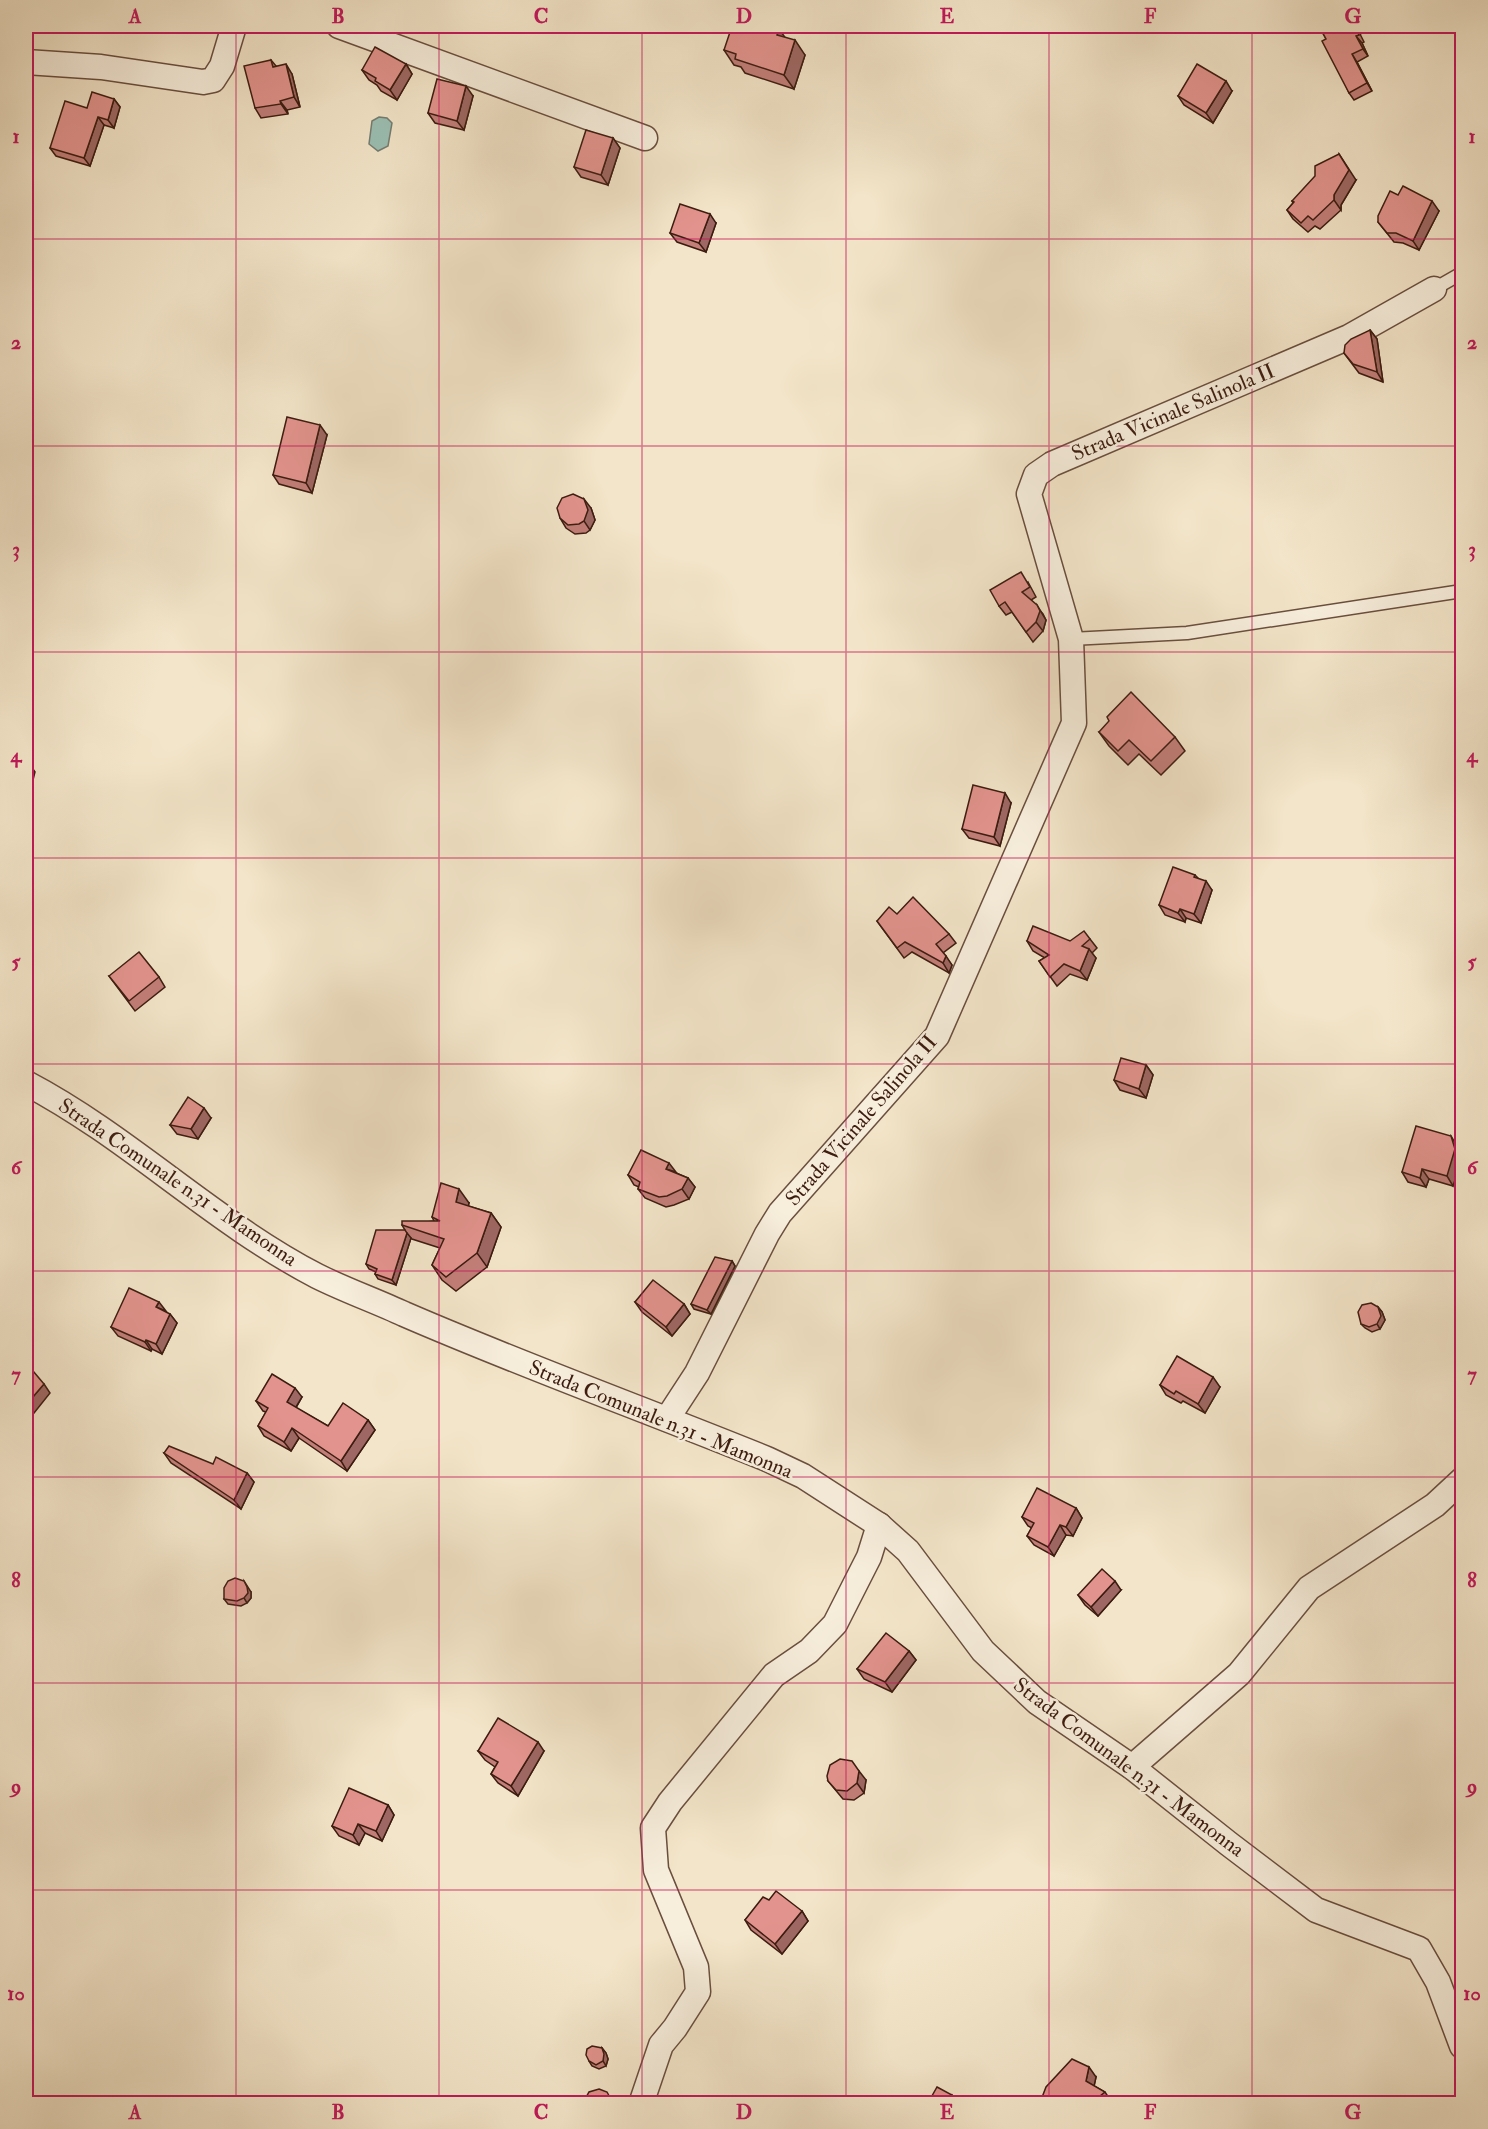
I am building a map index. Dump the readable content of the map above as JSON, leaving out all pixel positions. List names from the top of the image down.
{
  "streets": {
    "street": ["Strada Vicinale Salinola II", "Strada Comunale n.31 - Mamonna"]
  },
  "crossings": [
    ["Strada Vicinale Salinola II", "Strada Comunale n.31 - Mamonna"]
  ],
  "grid": {
    "columns": [
      "A",
      "B",
      "C",
      "D",
      "E",
      "F",
      "G"
    ],
    "rows": [
      "1",
      "2",
      "3",
      "4",
      "5",
      "6",
      "7",
      "8",
      "9",
      "10"
    ]
  }
}
